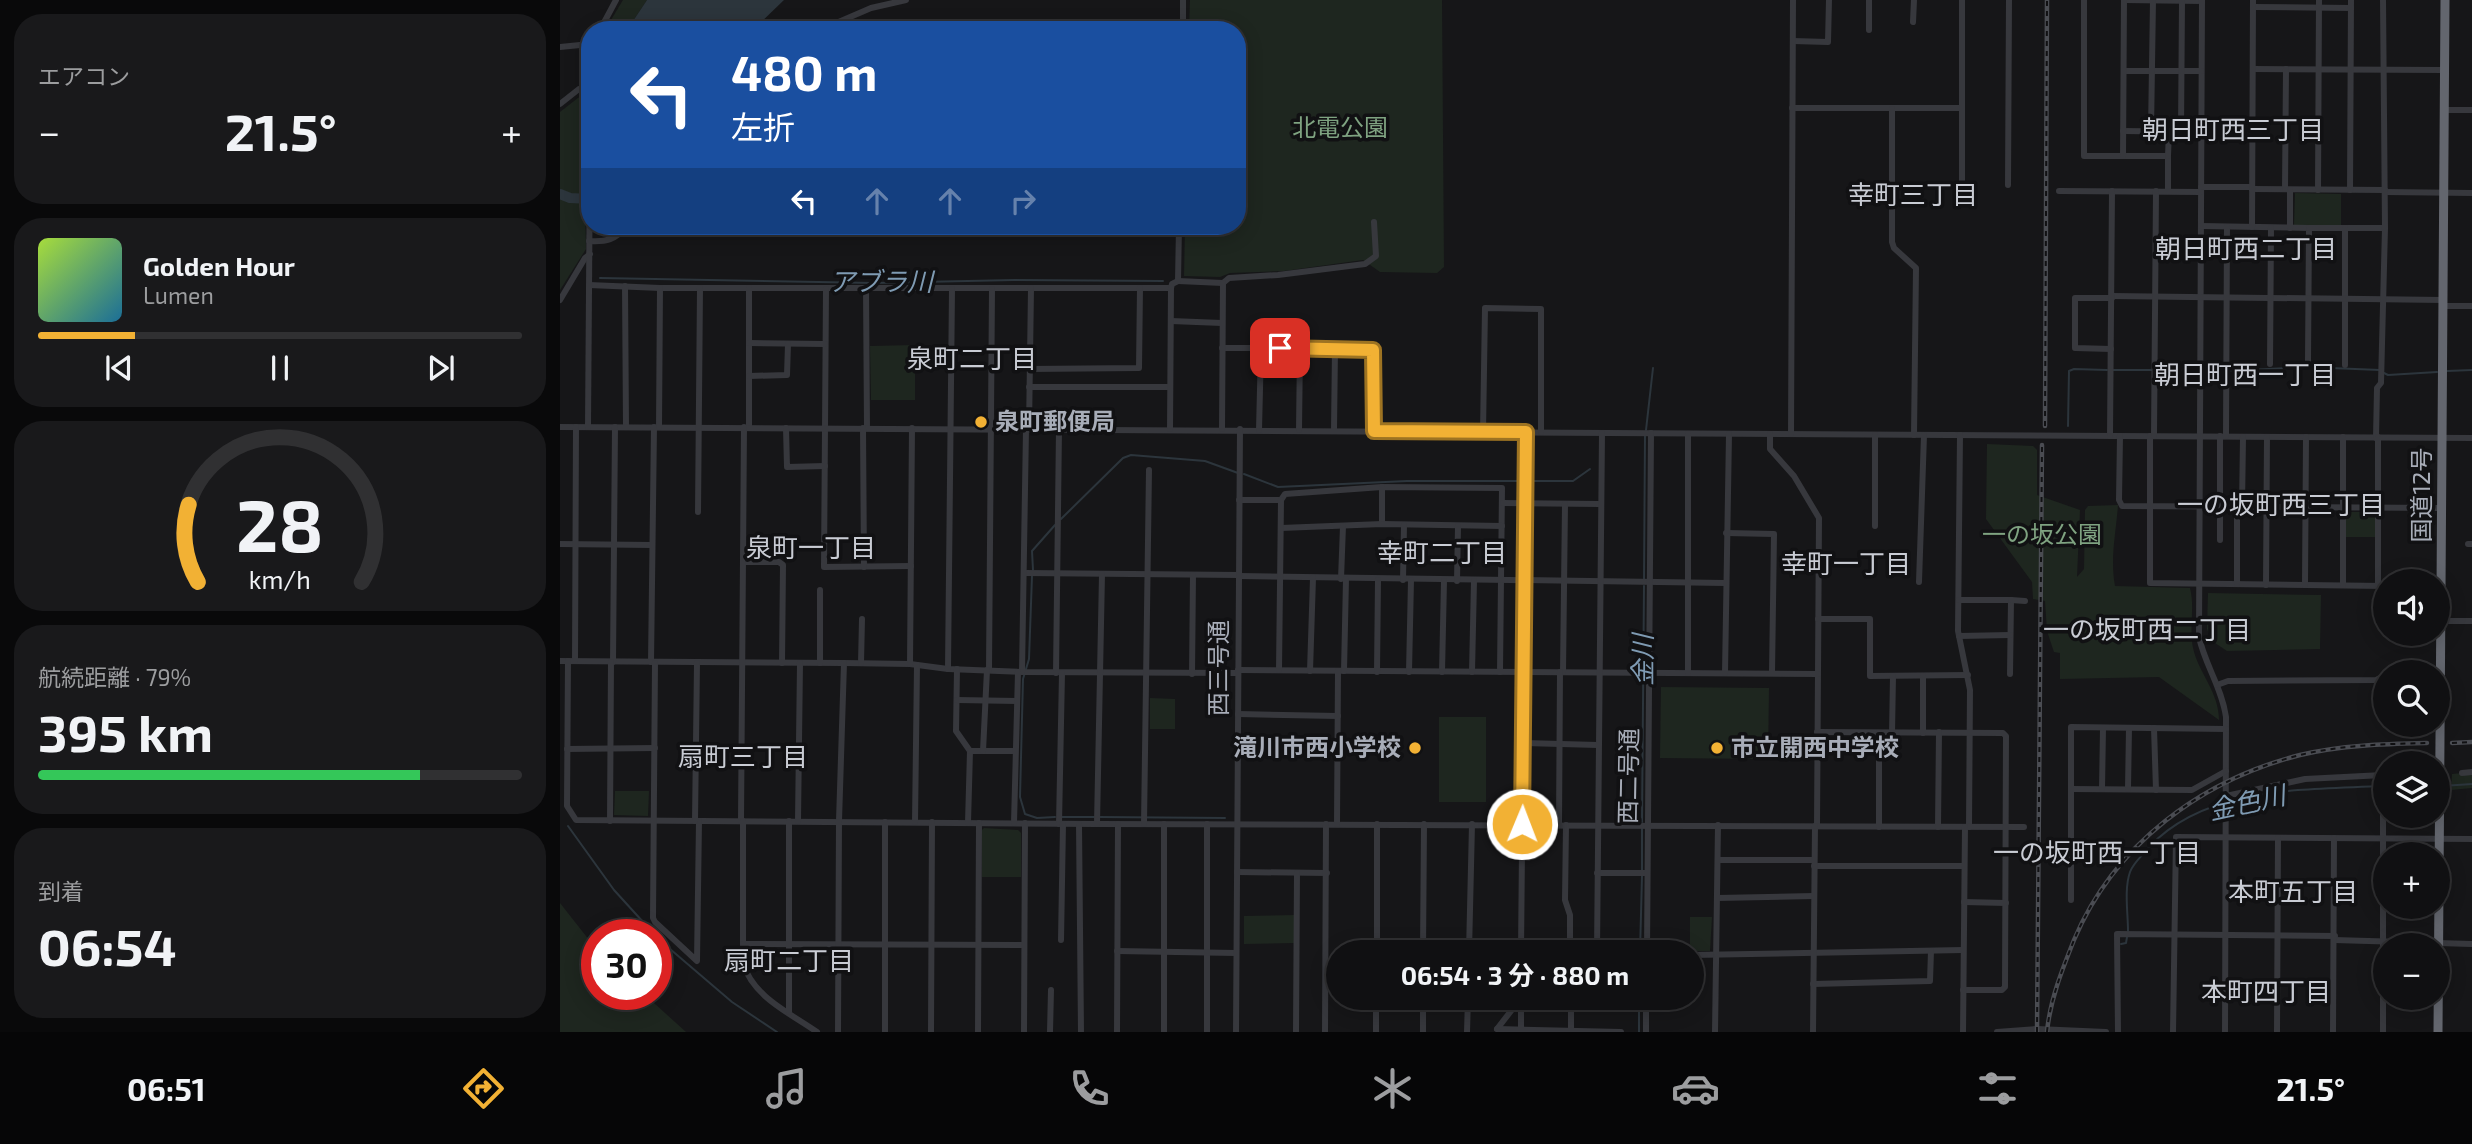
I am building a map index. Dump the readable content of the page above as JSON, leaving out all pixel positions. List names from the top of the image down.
{
  "streets": {
    "highway": ["国道12号"],
    "street": ["西三号通", "西二号通"]
  },
  "districts": [
    "朝日町西三丁目",
    "幸町三丁目",
    "朝日町西二丁目",
    "泉町二丁目",
    "朝日町西一丁目",
    "一の坂町西三丁目",
    "泉町一丁目",
    "幸町二丁目",
    "幸町一丁目",
    "一の坂町西二丁目",
    "扇町三丁目",
    "一の坂町西一丁目",
    "本町五丁目",
    "扇町二丁目",
    "本町四丁目"
  ],
  "water": ["アブラ川", "金川", "金色川"],
  "parks": ["北電公園", "一の坂公園"],
  "places": ["泉町郵便局", "滝川市西小学校", "市立開西中学校"],
  "page": {
    "tile": [
      "エアコン",
      ["航続距離 · 79%", "395 km"],
      ["到着", "06:54"]
    ],
    "turn": ["480 m", "左折"],
    "heat": ["−", "21.5°", "+"],
    "song": ["Golden Hour", "Lumen"],
    "map_buttons": ["+", "−"],
    "limit": "30",
    "trip": "06:54 · 3 分 · 880 m",
    "tabs": ["06:51", "21.5°"],
    "gauge": ["28", "km/h"]
  }
}
